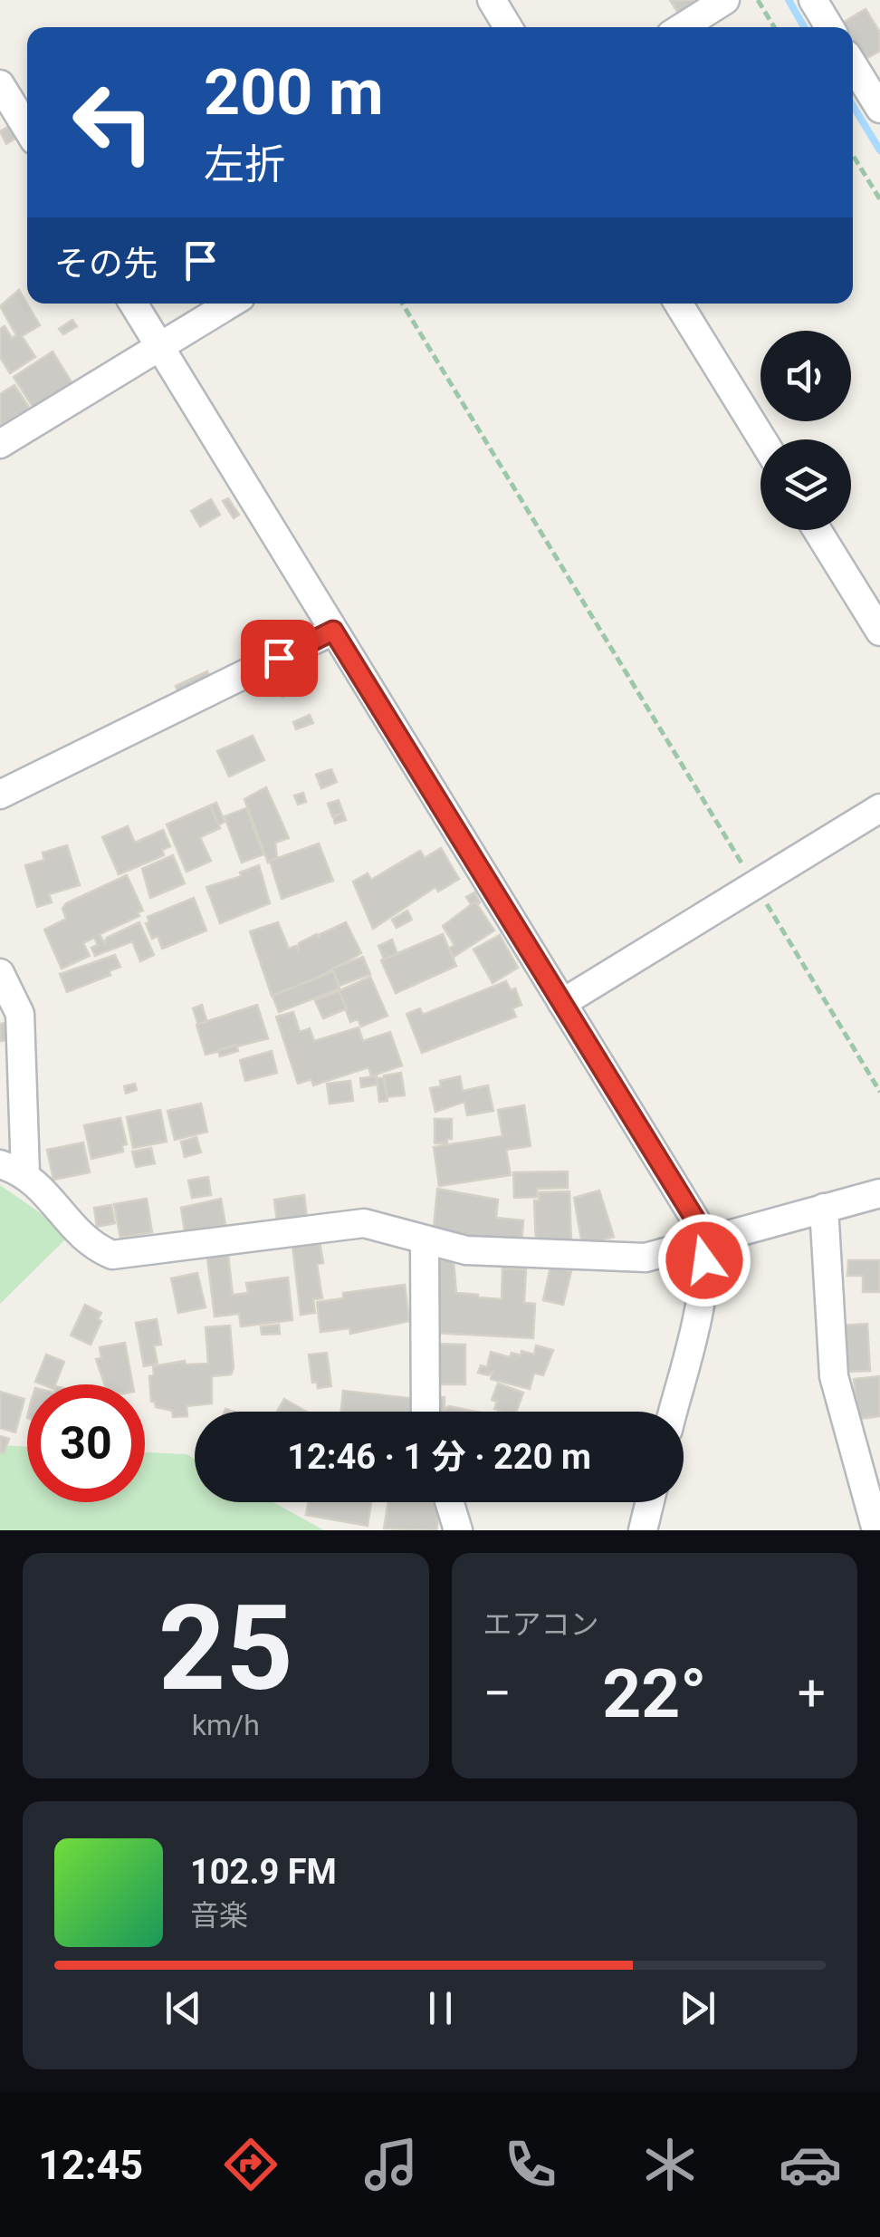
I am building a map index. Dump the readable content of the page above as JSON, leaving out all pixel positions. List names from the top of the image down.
{
  "page": {
    "turn": ["200 m", "左折"],
    "then": "その先",
    "limit": "30",
    "trip": "12:46 · 1 分 · 220 m",
    "tile": [
      ["25", "km/h"],
      "エアコン"
    ],
    "heat": ["−", "22°", "+"],
    "song": ["102.9 FM", "音楽"],
    "tabs": "12:45"
  }
}
